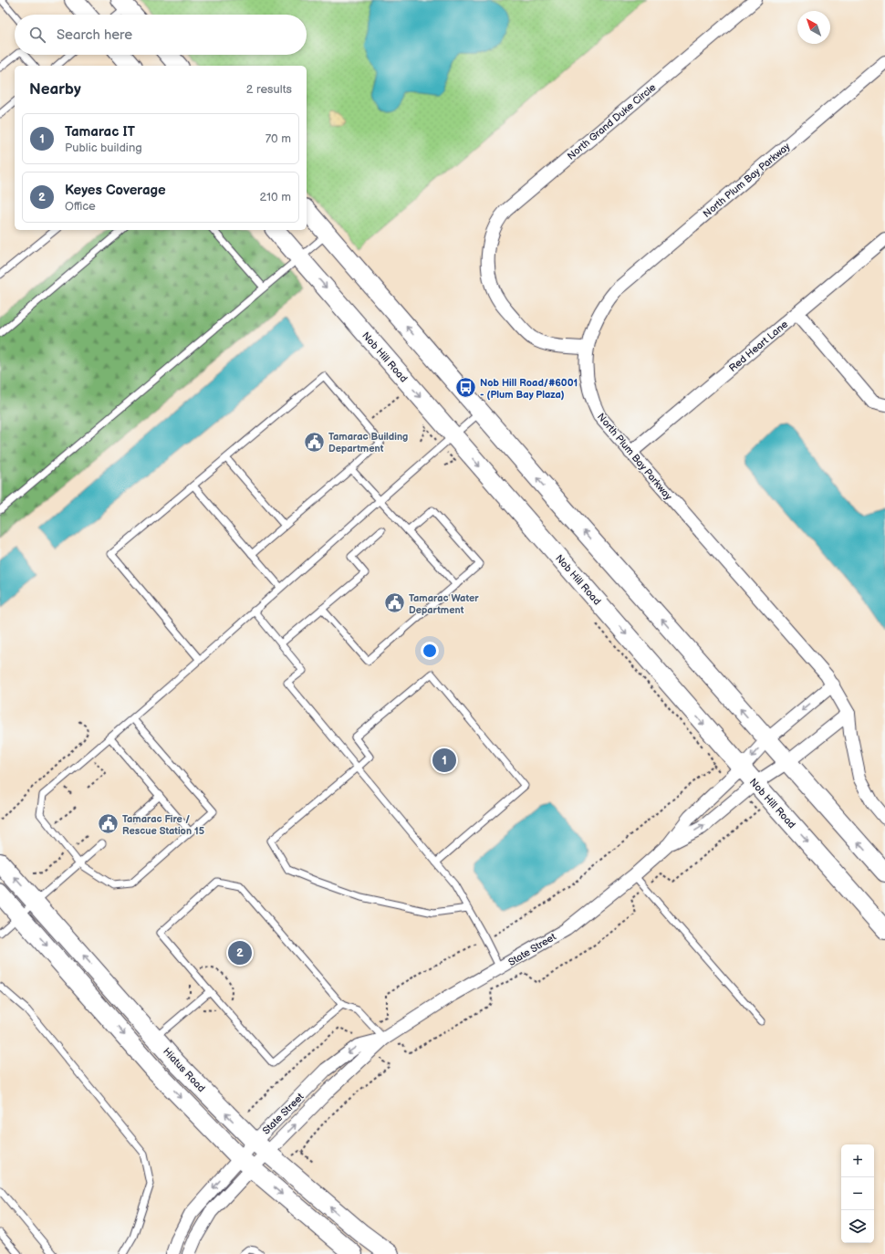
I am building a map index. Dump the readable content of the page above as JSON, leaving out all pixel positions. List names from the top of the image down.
{
  "streets": {
    "main road": ["Nob Hill Road", "Hiatus Road"],
    "street": [
      "North Grand Duke Circle",
      "North Plum Bay Parkway",
      "Red Heart Lane",
      "State Street"
    ]
  },
  "crossings": [
    ["North Grand Duke Circle", "North Plum Bay Parkway"],
    ["North Plum Bay Parkway", "Red Heart Lane"],
    ["North Plum Bay Parkway", "State Street"],
    ["Nob Hill Road", "State Street"],
    ["State Street", "Hiatus Road"]
  ],
  "places": {
    "bus stop": ["Nob Hill Road/#6001 - (Plum Bay Plaza)"],
    "public building": ["Tamarac Building Department", "Tamarac Water Department", "Tamarac Fire / Rescue Station 15"]
  },
  "north": "top left",
  "page": {
    "search": "Search here",
    "heading": ["Nearby", "2 results"],
    "list": [
      {
        "mark": "1",
        "name": "Tamarac IT",
        "note": "Public building",
        "value": "70 m"
      },
      {
        "mark": "2",
        "name": "Keyes Coverage",
        "note": "Office",
        "value": "210 m"
      }
    ],
    "pins": ["1", "2"],
    "map_buttons": ["+", "−"]
  }
}
